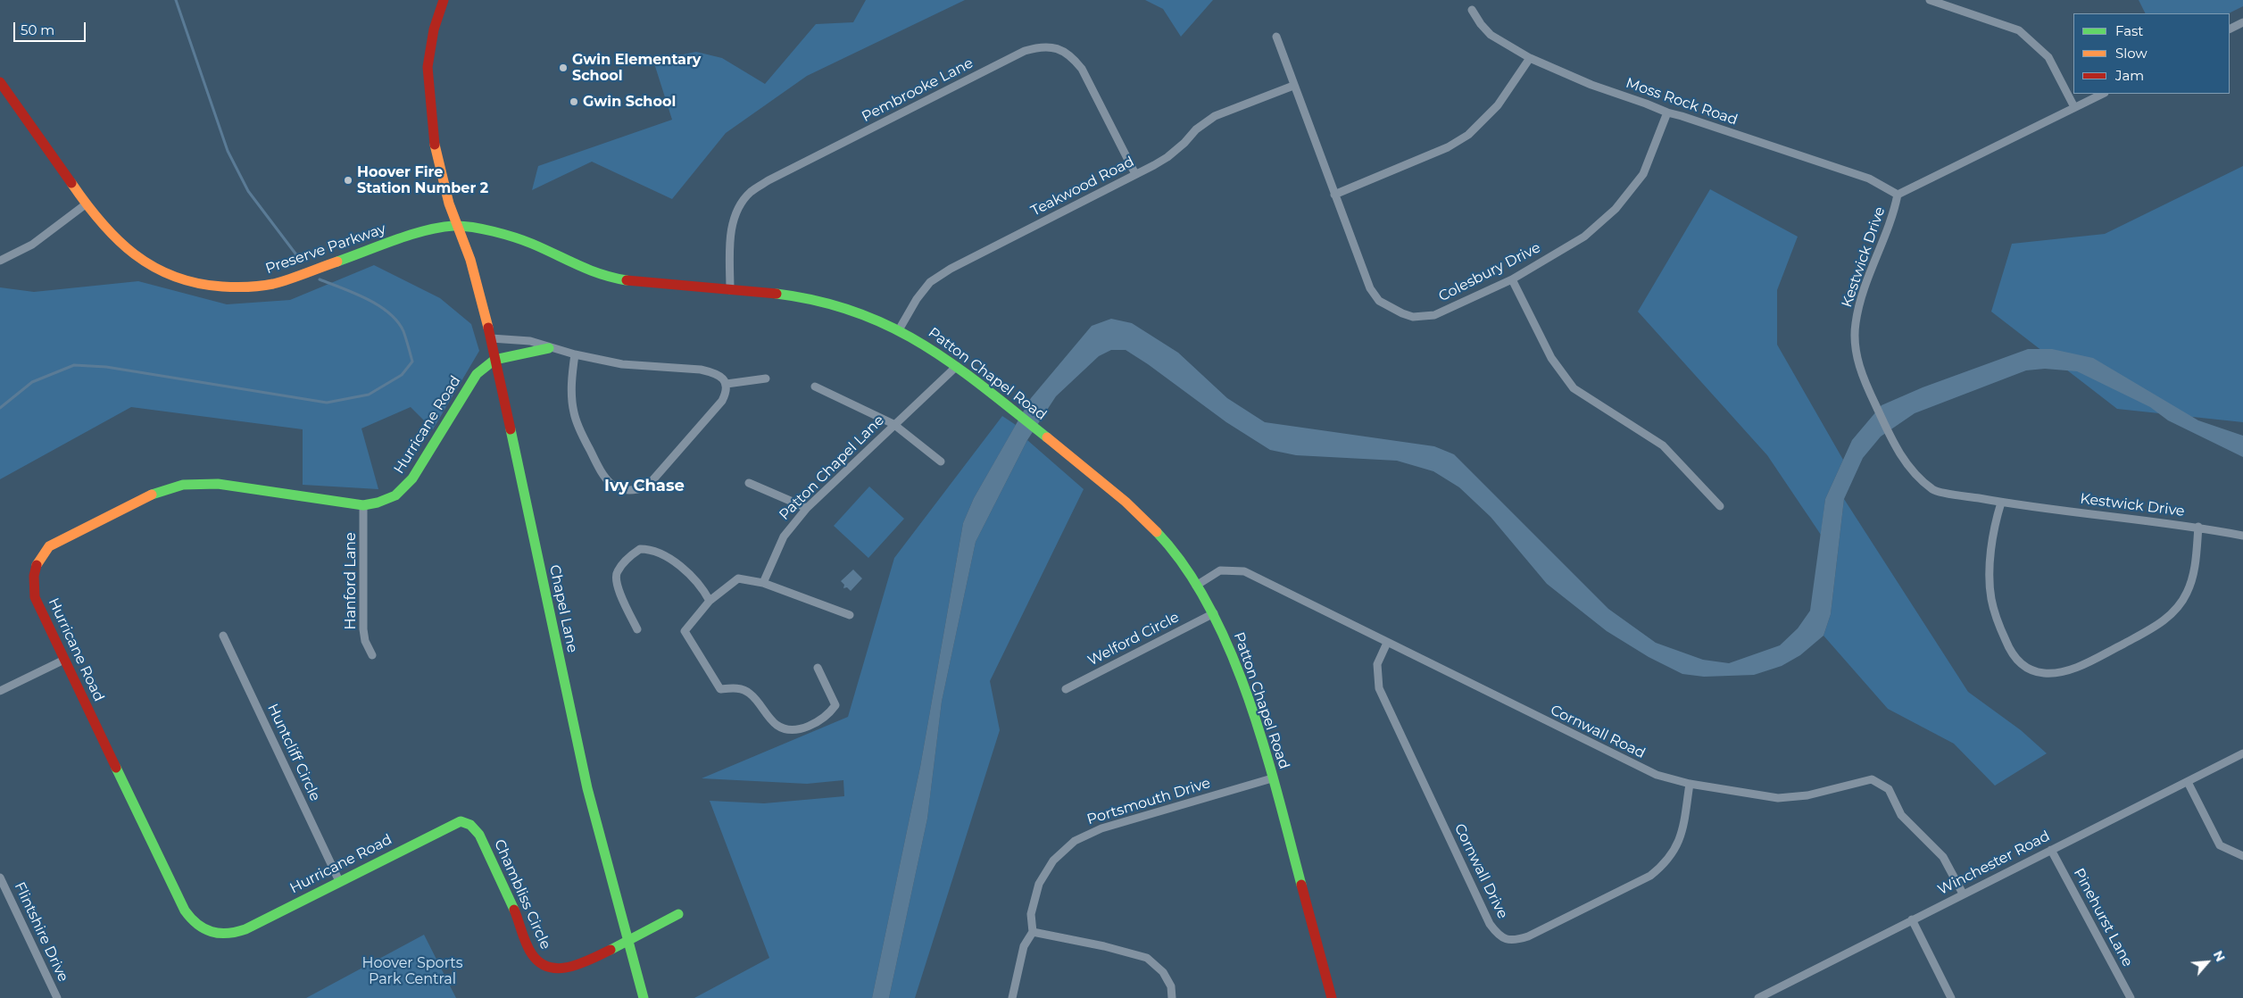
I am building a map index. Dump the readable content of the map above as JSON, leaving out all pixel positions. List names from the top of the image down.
{
  "streets": {
    "street": [
      "Pembrooke Lane",
      "Moss Rock Road",
      "Teakwood Road",
      "Preserve Parkway",
      "Kestwick Drive",
      "Colesbury Drive",
      "Patton Chapel Road",
      "Hurricane Road",
      "Patton Chapel Lane",
      "Hanford Lane",
      "Chapel Lane",
      "Welford Circle",
      "Cornwall Road",
      "Huntcliff Circle",
      "Portsmouth Drive",
      "Winchester Road",
      "Cornwall Drive",
      "Chambliss Circle",
      "Pinehurst Lane",
      "Flintshire Drive"
    ]
  },
  "crossings": [
    ["Pembrooke Lane", "Teakwood Road"],
    ["Pembrooke Lane", "Patton Chapel Road"],
    ["Moss Rock Road", "Kestwick Drive"],
    ["Moss Rock Road", "Colesbury Drive"],
    ["Teakwood Road", "Colesbury Drive"],
    ["Teakwood Road", "Patton Chapel Road"],
    ["Preserve Parkway", "Patton Chapel Road"],
    ["Preserve Parkway", "Chapel Lane"],
    ["Patton Chapel Road", "Patton Chapel Lane"],
    ["Patton Chapel Road", "Chapel Lane"],
    ["Patton Chapel Road", "Welford Circle"],
    ["Patton Chapel Road", "Cornwall Road"],
    ["Patton Chapel Road", "Portsmouth Drive"],
    ["Hurricane Road", "Hanford Lane"],
    ["Hurricane Road", "Chapel Lane"],
    ["Hurricane Road", "Huntcliff Circle"],
    ["Hurricane Road", "Chambliss Circle"],
    ["Chapel Lane", "Chambliss Circle"],
    ["Cornwall Road", "Winchester Road"],
    ["Cornwall Road", "Cornwall Drive"],
    ["Winchester Road", "Pinehurst Lane"]
  ],
  "districts": ["Ivy Chase"],
  "parks": ["Hoover Sports Park Central"],
  "places": ["Gwin Elementary School", "Gwin School", "Hoover Fire Station Number 2"],
  "legend": ["Fast", "Slow", "Jam"],
  "scale_bar": "50 m",
  "north": "top right"
}
